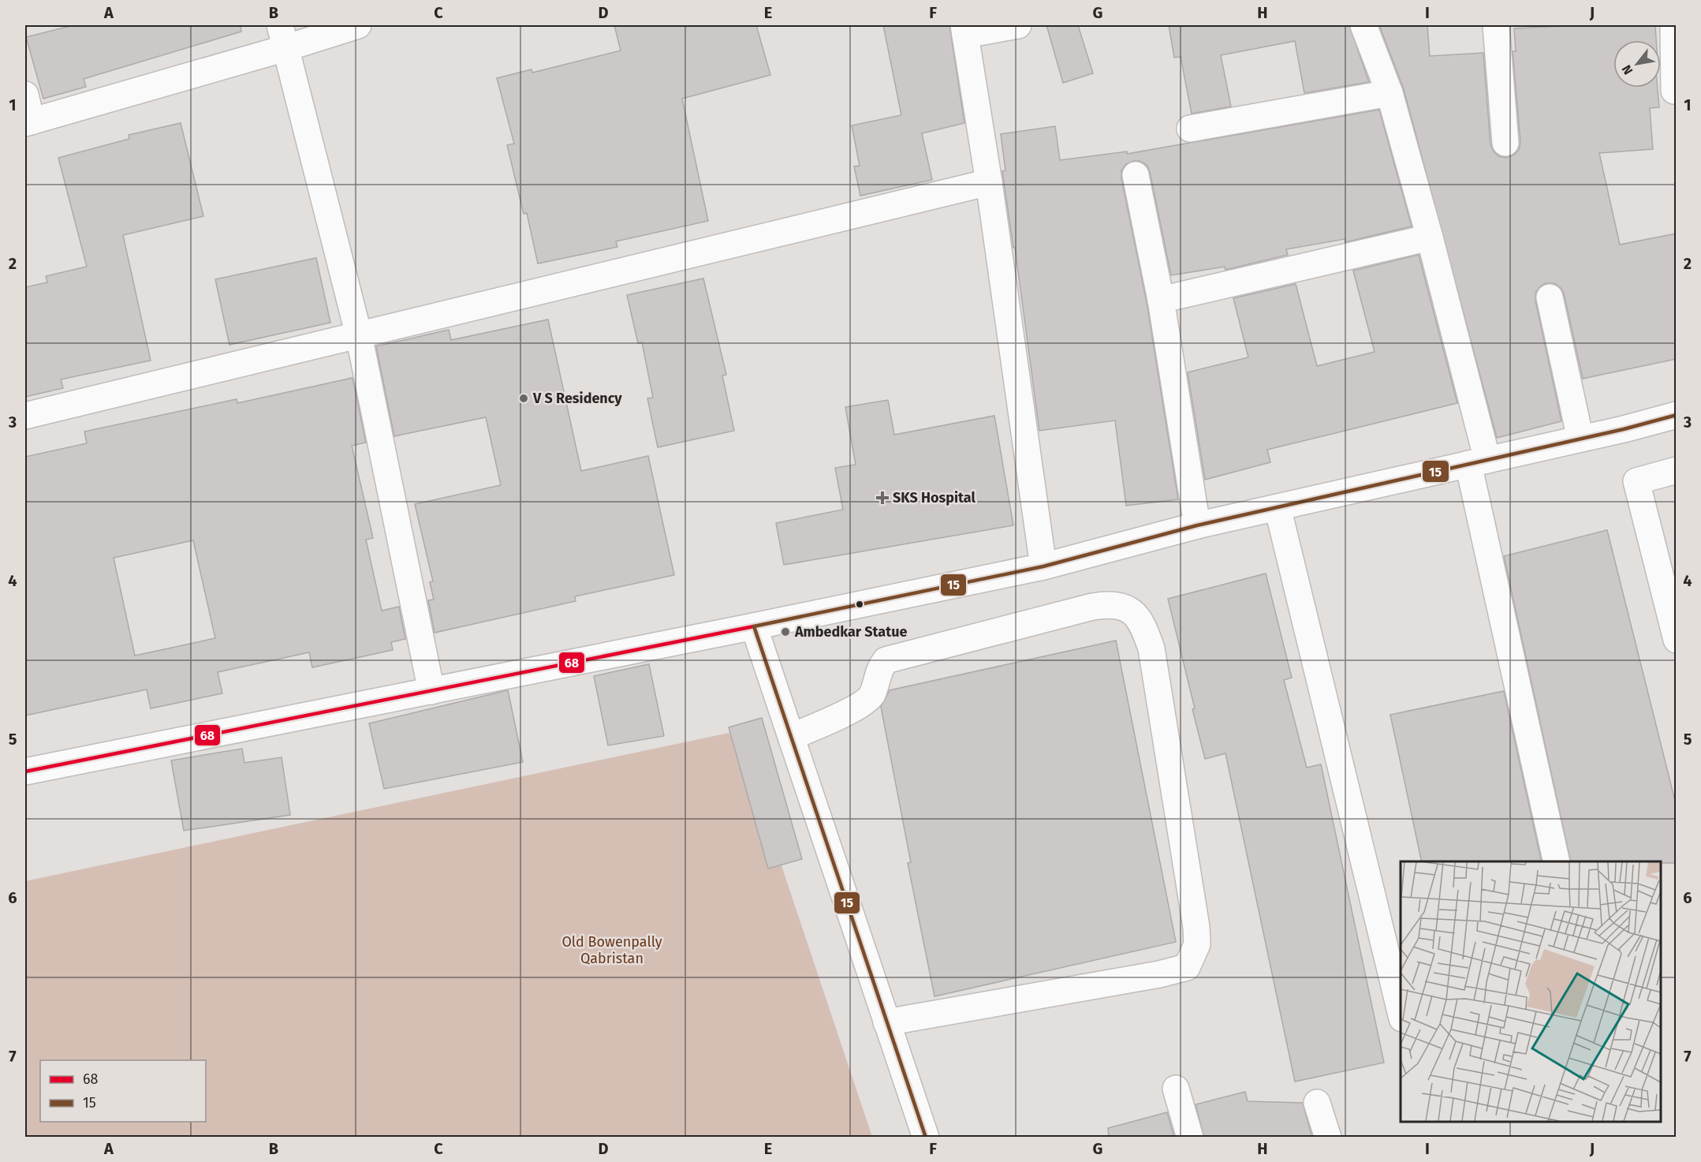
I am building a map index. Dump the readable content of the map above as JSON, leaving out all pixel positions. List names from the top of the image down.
{
  "parks": ["Old Bowenpally Qabristan"],
  "places": {
    "other": ["V S Residency", "Ambedkar Statue"],
    "health": ["SKS Hospital"]
  },
  "lines": ["transit line 15", "transit line 68"],
  "legend": ["68", "15"],
  "north": "bottom left",
  "grid": {
    "columns": [
      "A",
      "B",
      "C",
      "D",
      "E",
      "F",
      "G",
      "H",
      "I",
      "J"
    ],
    "rows": [
      "1",
      "2",
      "3",
      "4",
      "5",
      "6",
      "7"
    ]
  }
}
